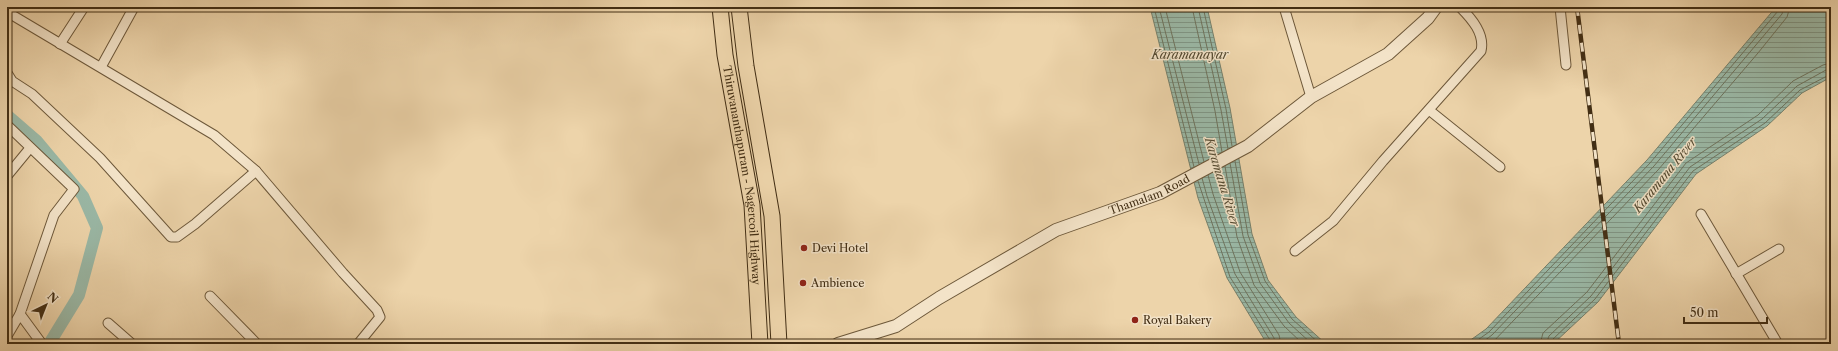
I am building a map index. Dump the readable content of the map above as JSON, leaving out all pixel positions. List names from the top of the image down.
{
  "streets": {
    "main road": ["Thiruvananthapuram - Nagercoil Highway"],
    "street": ["Thamalam Road"]
  },
  "water": ["Karamanayar", "Karamana River"],
  "places": ["Devi Hotel", "Ambience", "Royal Bakery"],
  "scale_bar": "50 m",
  "north": "top right"
}
